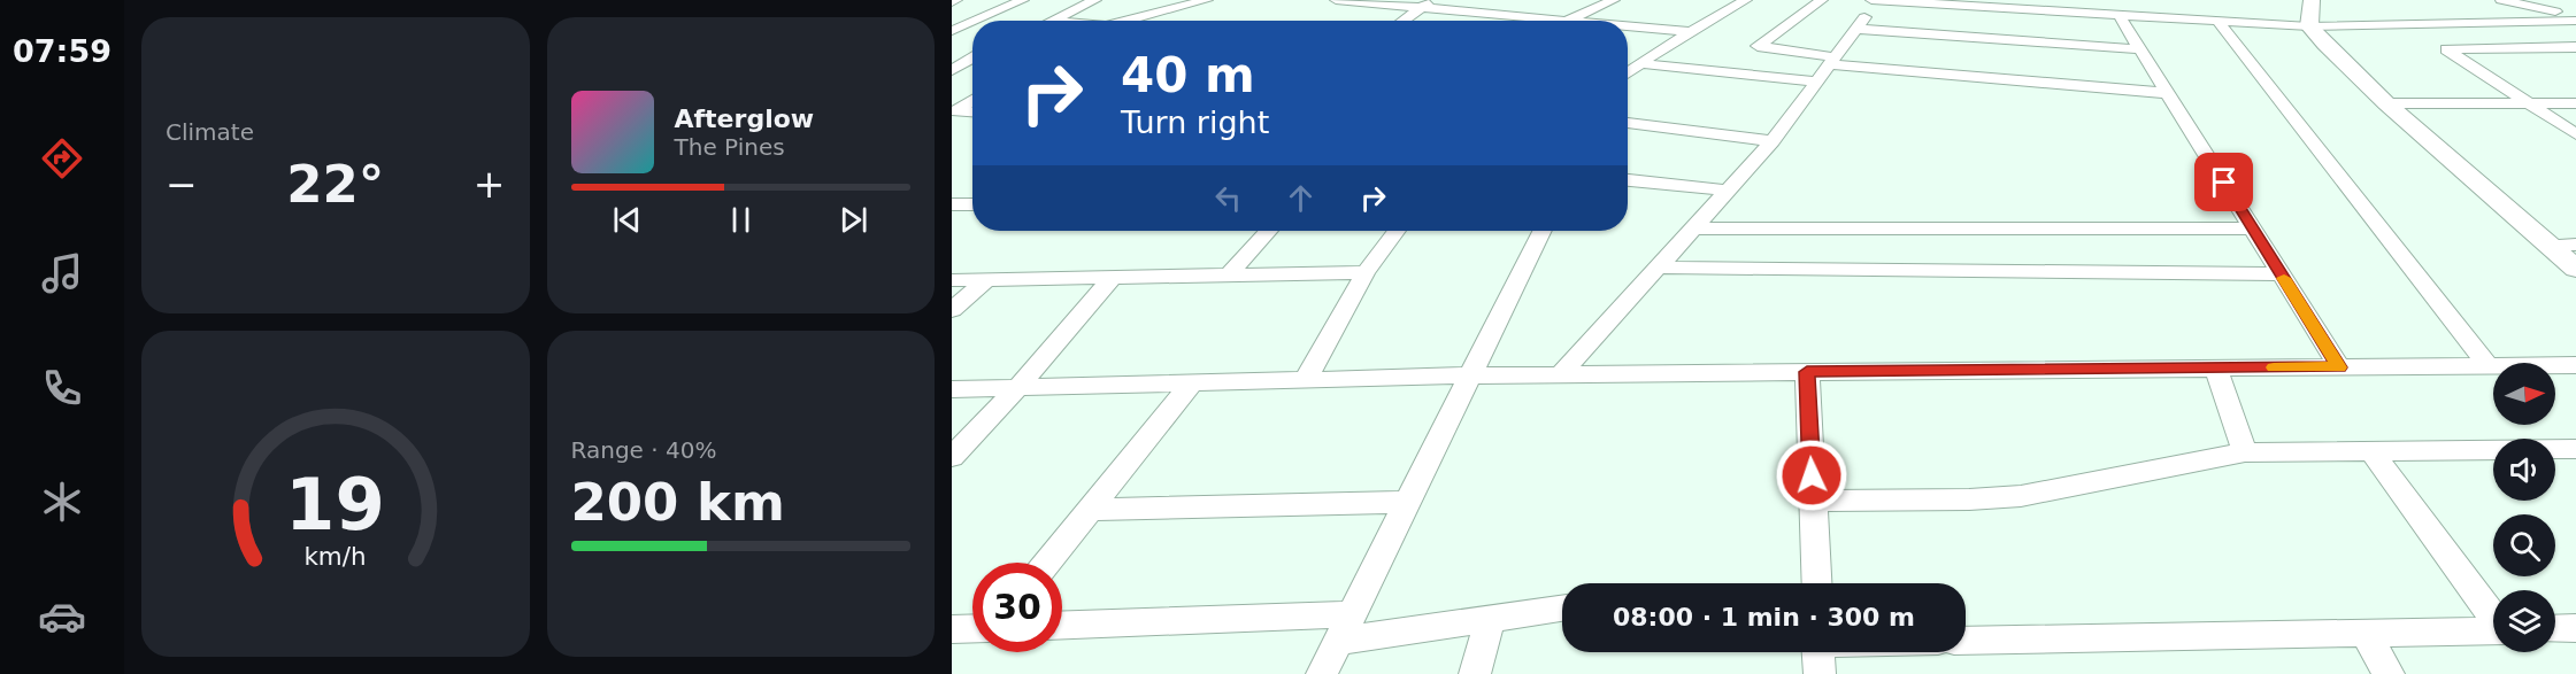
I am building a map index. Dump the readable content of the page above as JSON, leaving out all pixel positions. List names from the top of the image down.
{
  "north": "right",
  "page": {
    "tabs": "07:59",
    "tile": [
      "Climate",
      ["Range · 40%", "200 km"]
    ],
    "turn": ["40 m", "Turn right"],
    "song": ["Afterglow", "The Pines"],
    "heat": ["−", "22°", "+"],
    "limit": "30",
    "trip": "08:00 · 1 min · 300 m",
    "gauge": ["19", "km/h"]
  }
}
